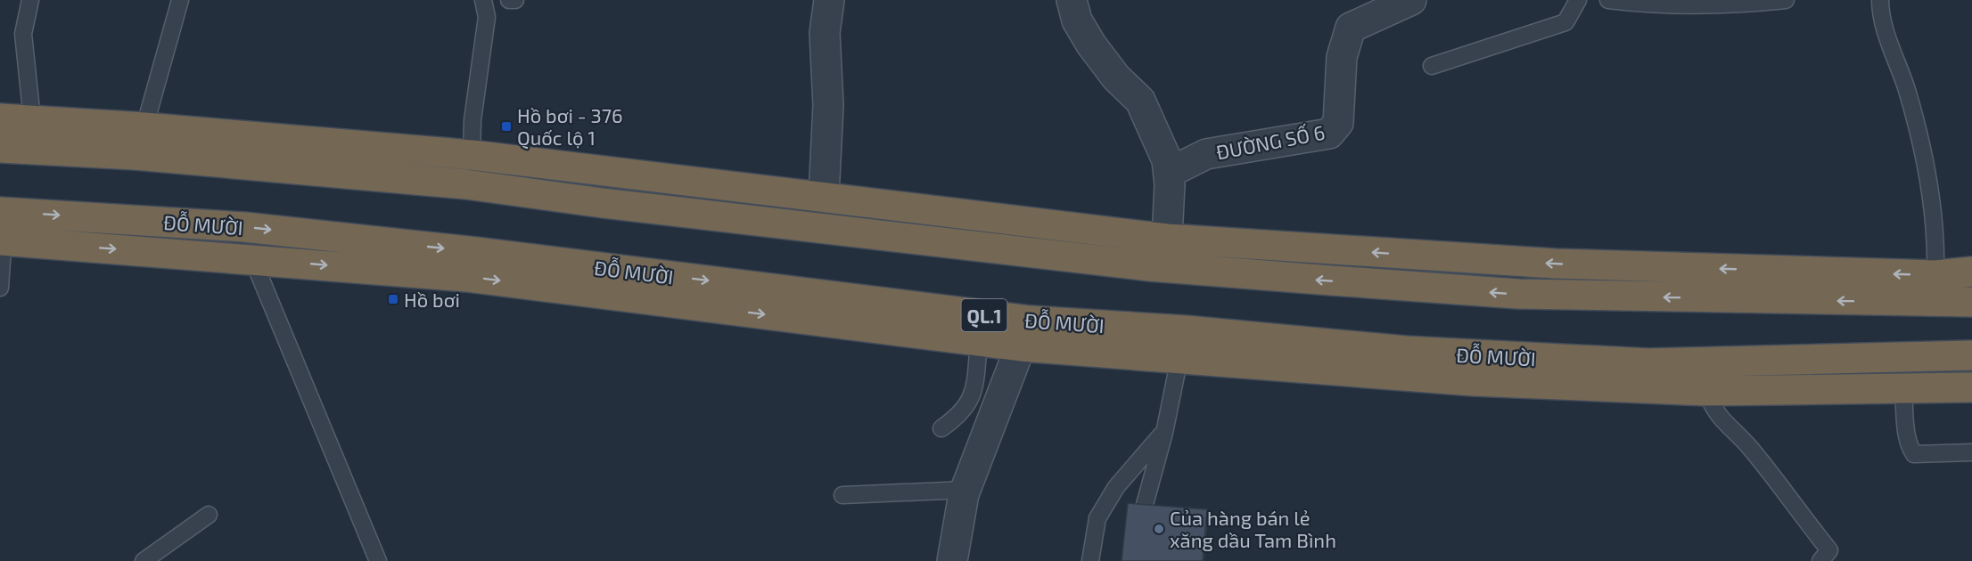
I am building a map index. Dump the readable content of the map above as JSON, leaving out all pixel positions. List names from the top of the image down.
{
  "streets": {
    "highway": ["ĐỖ MƯỜI", "QL.1"],
    "street": ["ĐƯỜNG SỐ 6"]
  },
  "places": {
    "transit": ["Hồ bơi - 376 Quốc lộ 1", "Hồ bơi"],
    "other": ["Của hàng bán lẻ xăng dầu Tam Bình"]
  }
}
